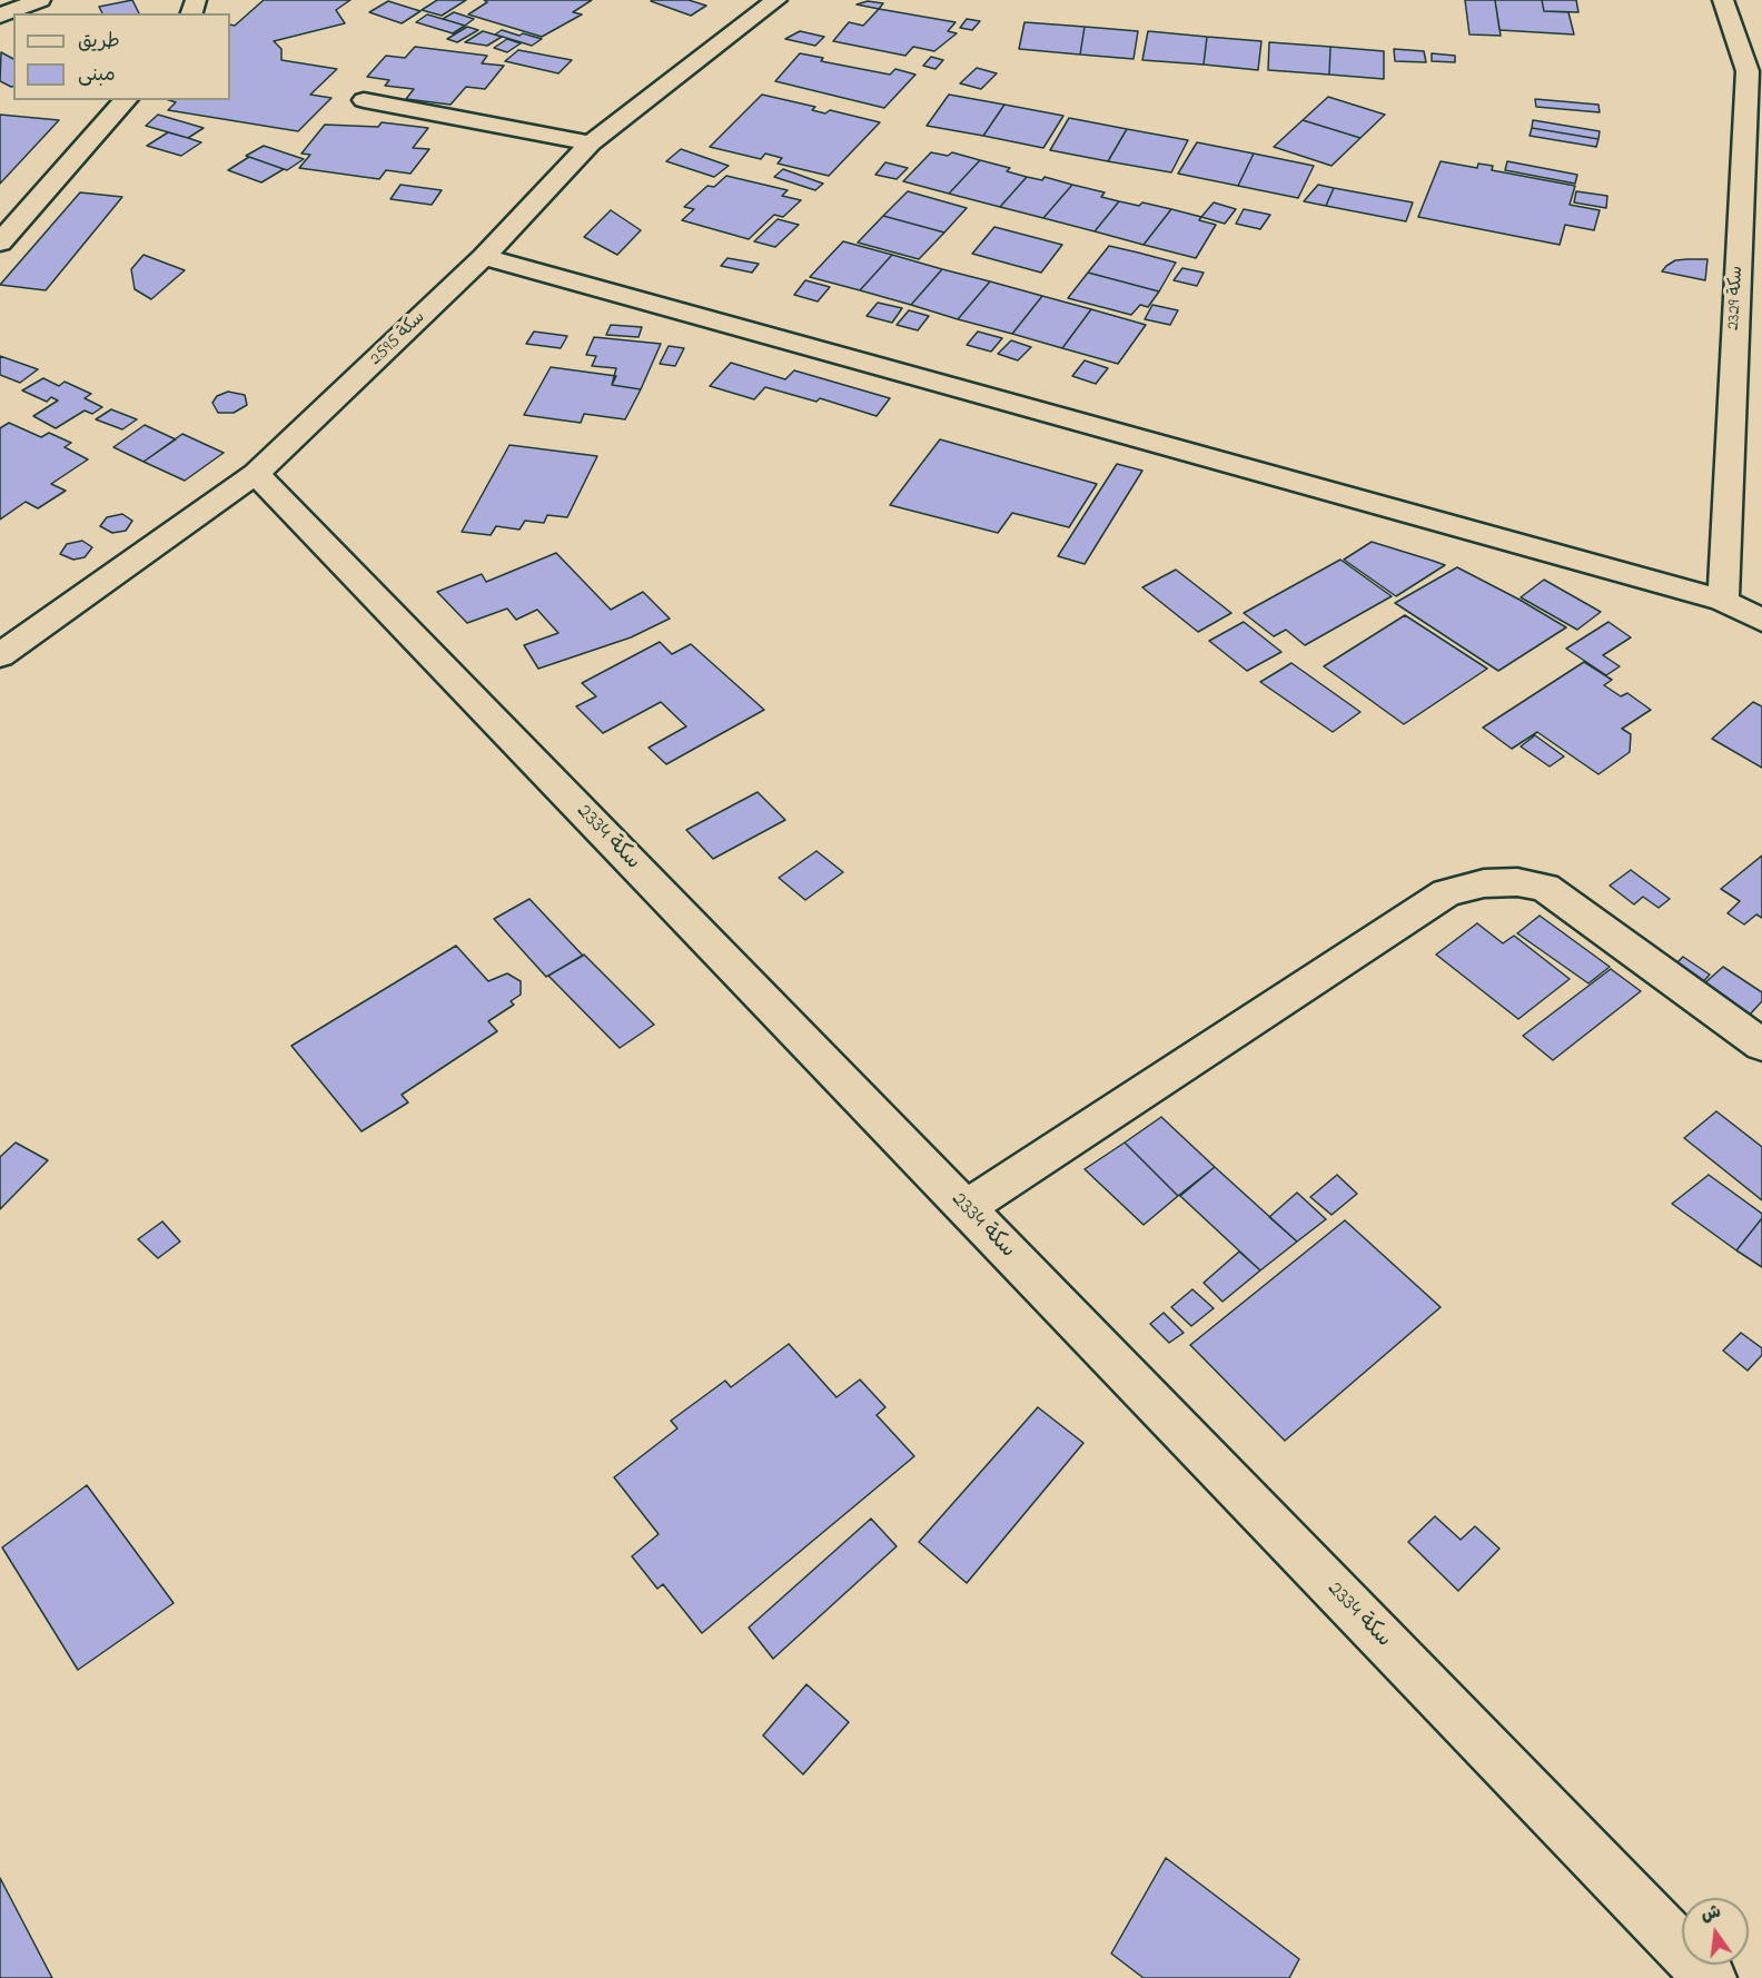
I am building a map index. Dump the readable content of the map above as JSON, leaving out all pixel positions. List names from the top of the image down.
{
  "streets": {
    "street": ["سكة 2329", "سكة 2595", "سكة 2334"]
  },
  "crossings": [
    ["سكة 2595", "سكة 2334"]
  ],
  "legend": ["طريق", "مبنى"],
  "north": "top"
}
